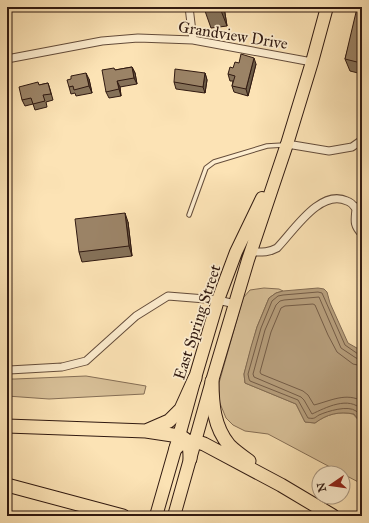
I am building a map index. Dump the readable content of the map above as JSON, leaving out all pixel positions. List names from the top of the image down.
{
  "streets": {
    "main road": ["East Spring Street"],
    "street": ["Grandview Drive"]
  },
  "crossings": [
    ["Grandview Drive", "East Spring Street"]
  ],
  "north": "left"
}
